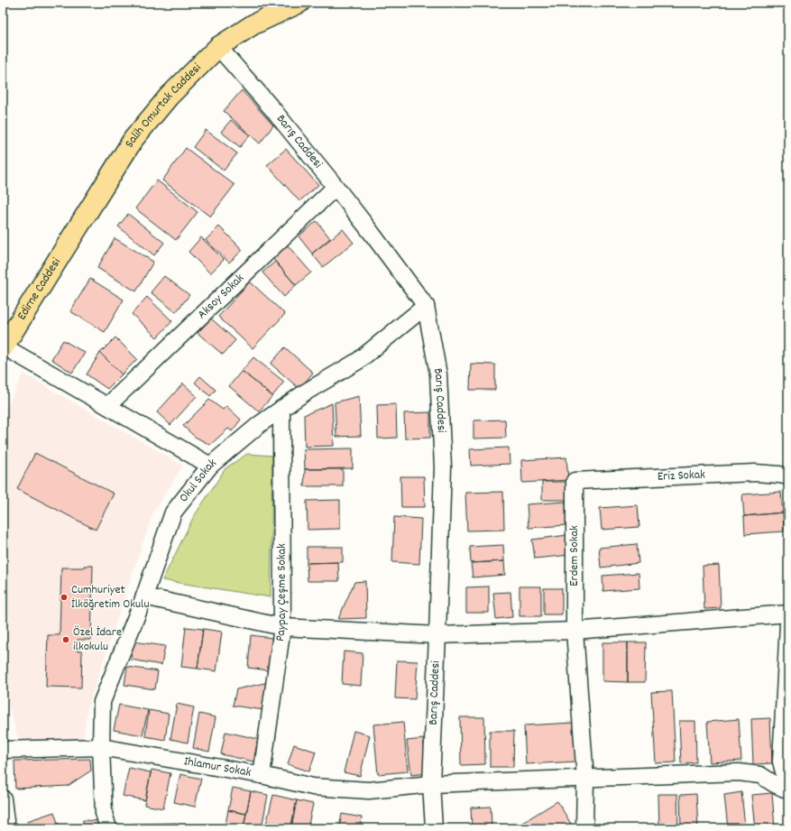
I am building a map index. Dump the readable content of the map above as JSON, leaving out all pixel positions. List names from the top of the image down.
{
  "streets": {
    "main road": ["Salih Omurtak Caddesi", "Edirne Caddesi"],
    "street": [
      "Barış Caddesi",
      "Aksoy Sokak",
      "Eriz Sokak",
      "Okul Sokak",
      "Erdem Sokak",
      "Paypay Çeşme Sokak",
      "Ihlamur Sokak"
    ]
  },
  "crossings": [
    ["Salih Omurtak Caddesi", "Barış Caddesi"],
    ["Salih Omurtak Caddesi", "Edirne Caddesi"],
    ["Barış Caddesi", "Aksoy Sokak"],
    ["Barış Caddesi", "Okul Sokak"],
    ["Barış Caddesi", "Ihlamur Sokak"],
    ["Eriz Sokak", "Erdem Sokak"],
    ["Okul Sokak", "Paypay Çeşme Sokak"],
    ["Okul Sokak", "Ihlamur Sokak"],
    ["Erdem Sokak", "Ihlamur Sokak"],
    ["Paypay Çeşme Sokak", "Ihlamur Sokak"]
  ],
  "places": ["Cumhuriyet İlköğretim Okulu", "Özel İdare ilkokulu"]
}
